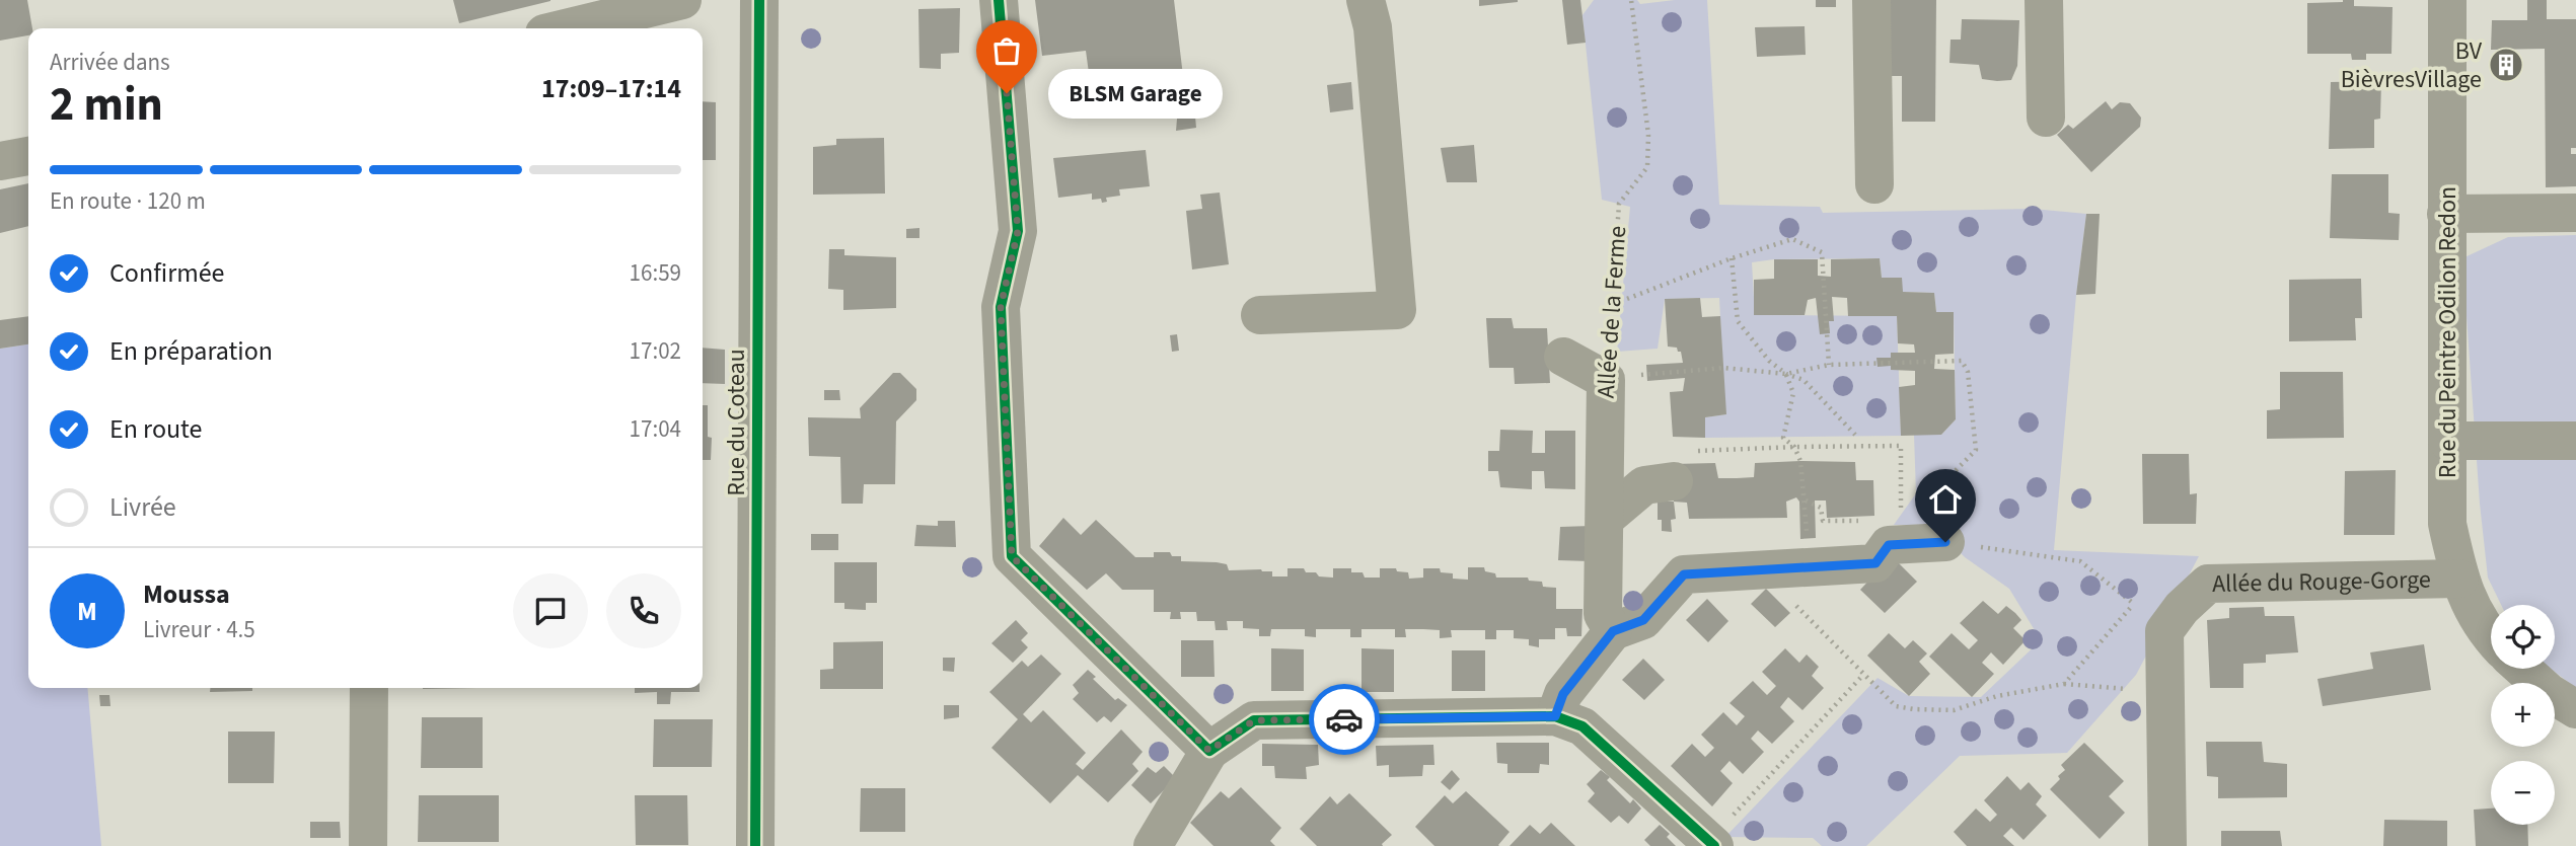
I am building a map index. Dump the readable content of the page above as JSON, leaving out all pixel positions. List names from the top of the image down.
{
  "streets": {
    "street": [
      "Allée de la Ferme",
      "Rue du Peintre Odilon Redon",
      "Rue du Coteau",
      "Allée du Rouge-Gorge"
    ]
  },
  "crossings": [
    ["Rue du Peintre Odilon Redon", "Allée du Rouge-Gorge"]
  ],
  "places": {
    "building": ["BV BièvresVillage"],
    "other": ["BLSM Garage"]
  },
  "page": {
    "heading": ["2 min", "Arrivée dans", "17:09–17:14"],
    "panel": ["Moussa", "Livreur · 4.5"],
    "bubble": "BLSM Garage",
    "bar": "En route · 120 m",
    "list": [
      ["Confirmée", "16:59"],
      ["En préparation", "17:02"],
      ["En route", "17:04"],
      "Livrée"
    ],
    "round": "M",
    "map_buttons": ["+", "−"]
  }
}
